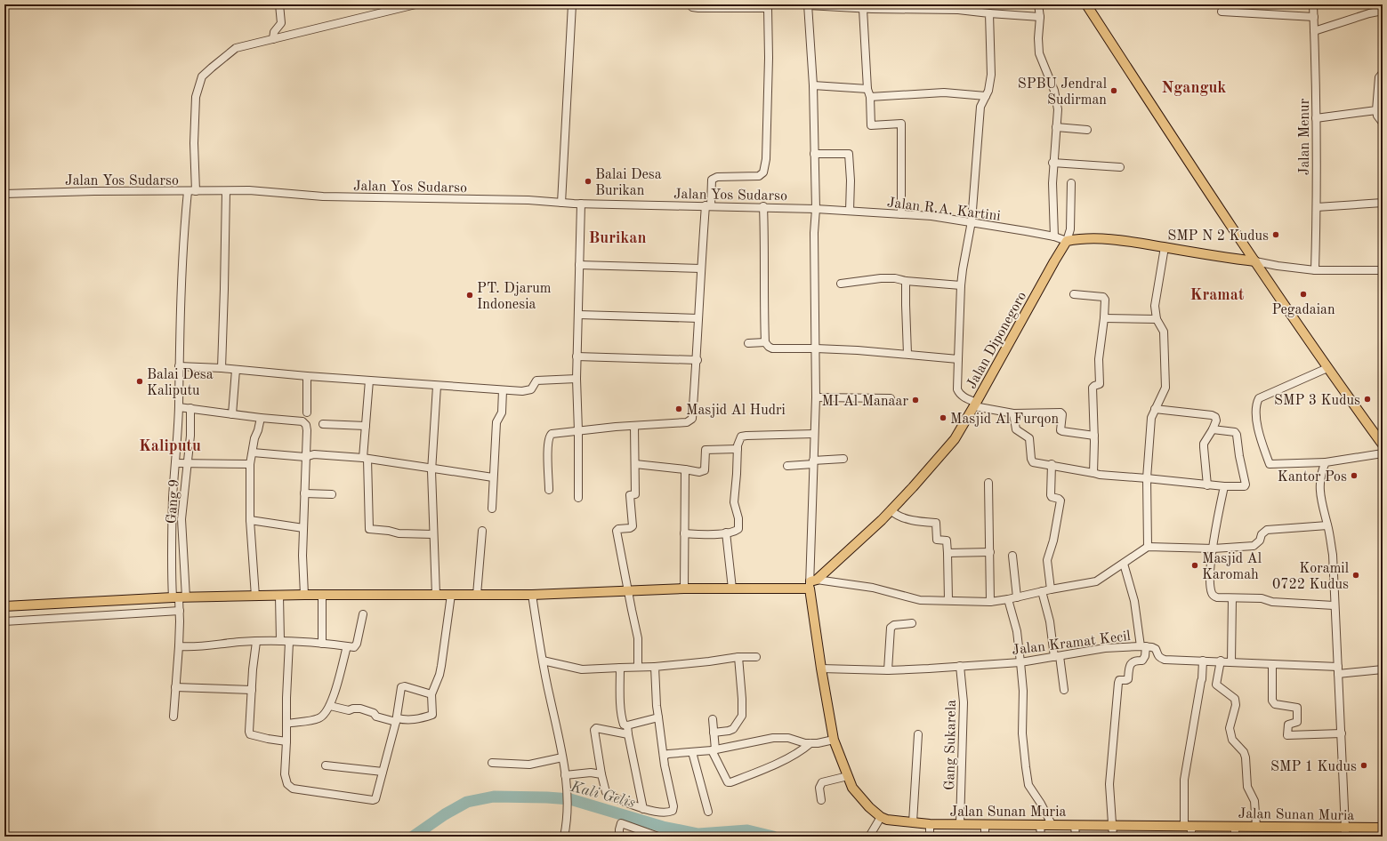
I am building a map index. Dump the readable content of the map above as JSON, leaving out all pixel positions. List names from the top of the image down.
{
  "streets": {
    "main road": ["Jalan Diponegoro", "Jalan Sunan Muria"],
    "street": [
      "Jalan Menur",
      "Jalan Yos Sudarso",
      "Jalan R.A. Kartini",
      "Gang 9",
      "Jalan Kramat Kecil",
      "Gang Sukarela"
    ]
  },
  "crossings": [
    ["Jalan Yos Sudarso", "Jalan R.A. Kartini"],
    ["Jalan R.A. Kartini", "Jalan Diponegoro"],
    ["Jalan Diponegoro", "Jalan Sunan Muria"],
    ["Jalan Kramat Kecil", "Gang Sukarela"],
    ["Jalan Kramat Kecil", "Jalan Sunan Muria"],
    ["Gang Sukarela", "Jalan Sunan Muria"]
  ],
  "districts": [
    "Nganguk",
    "Burikan",
    "Kramat",
    "Kaliputu"
  ],
  "water": ["Kali Gelis"],
  "places": [
    "SPBU Jendral Sudirman",
    "Balai Desa Burikan",
    "SMP N 2 Kudus",
    "Pegadaian",
    "PT. Djarum Indonesia",
    "Balai Desa Kaliputu",
    "SMP 3 Kudus",
    "MI Al Manaar",
    "Masjid Al Hudri",
    "Masjid Al Furqon",
    "Kantor Pos",
    "Masjid Al Karomah",
    "Koramil 0722 Kudus",
    "SMP 1 Kudus"
  ]
}
